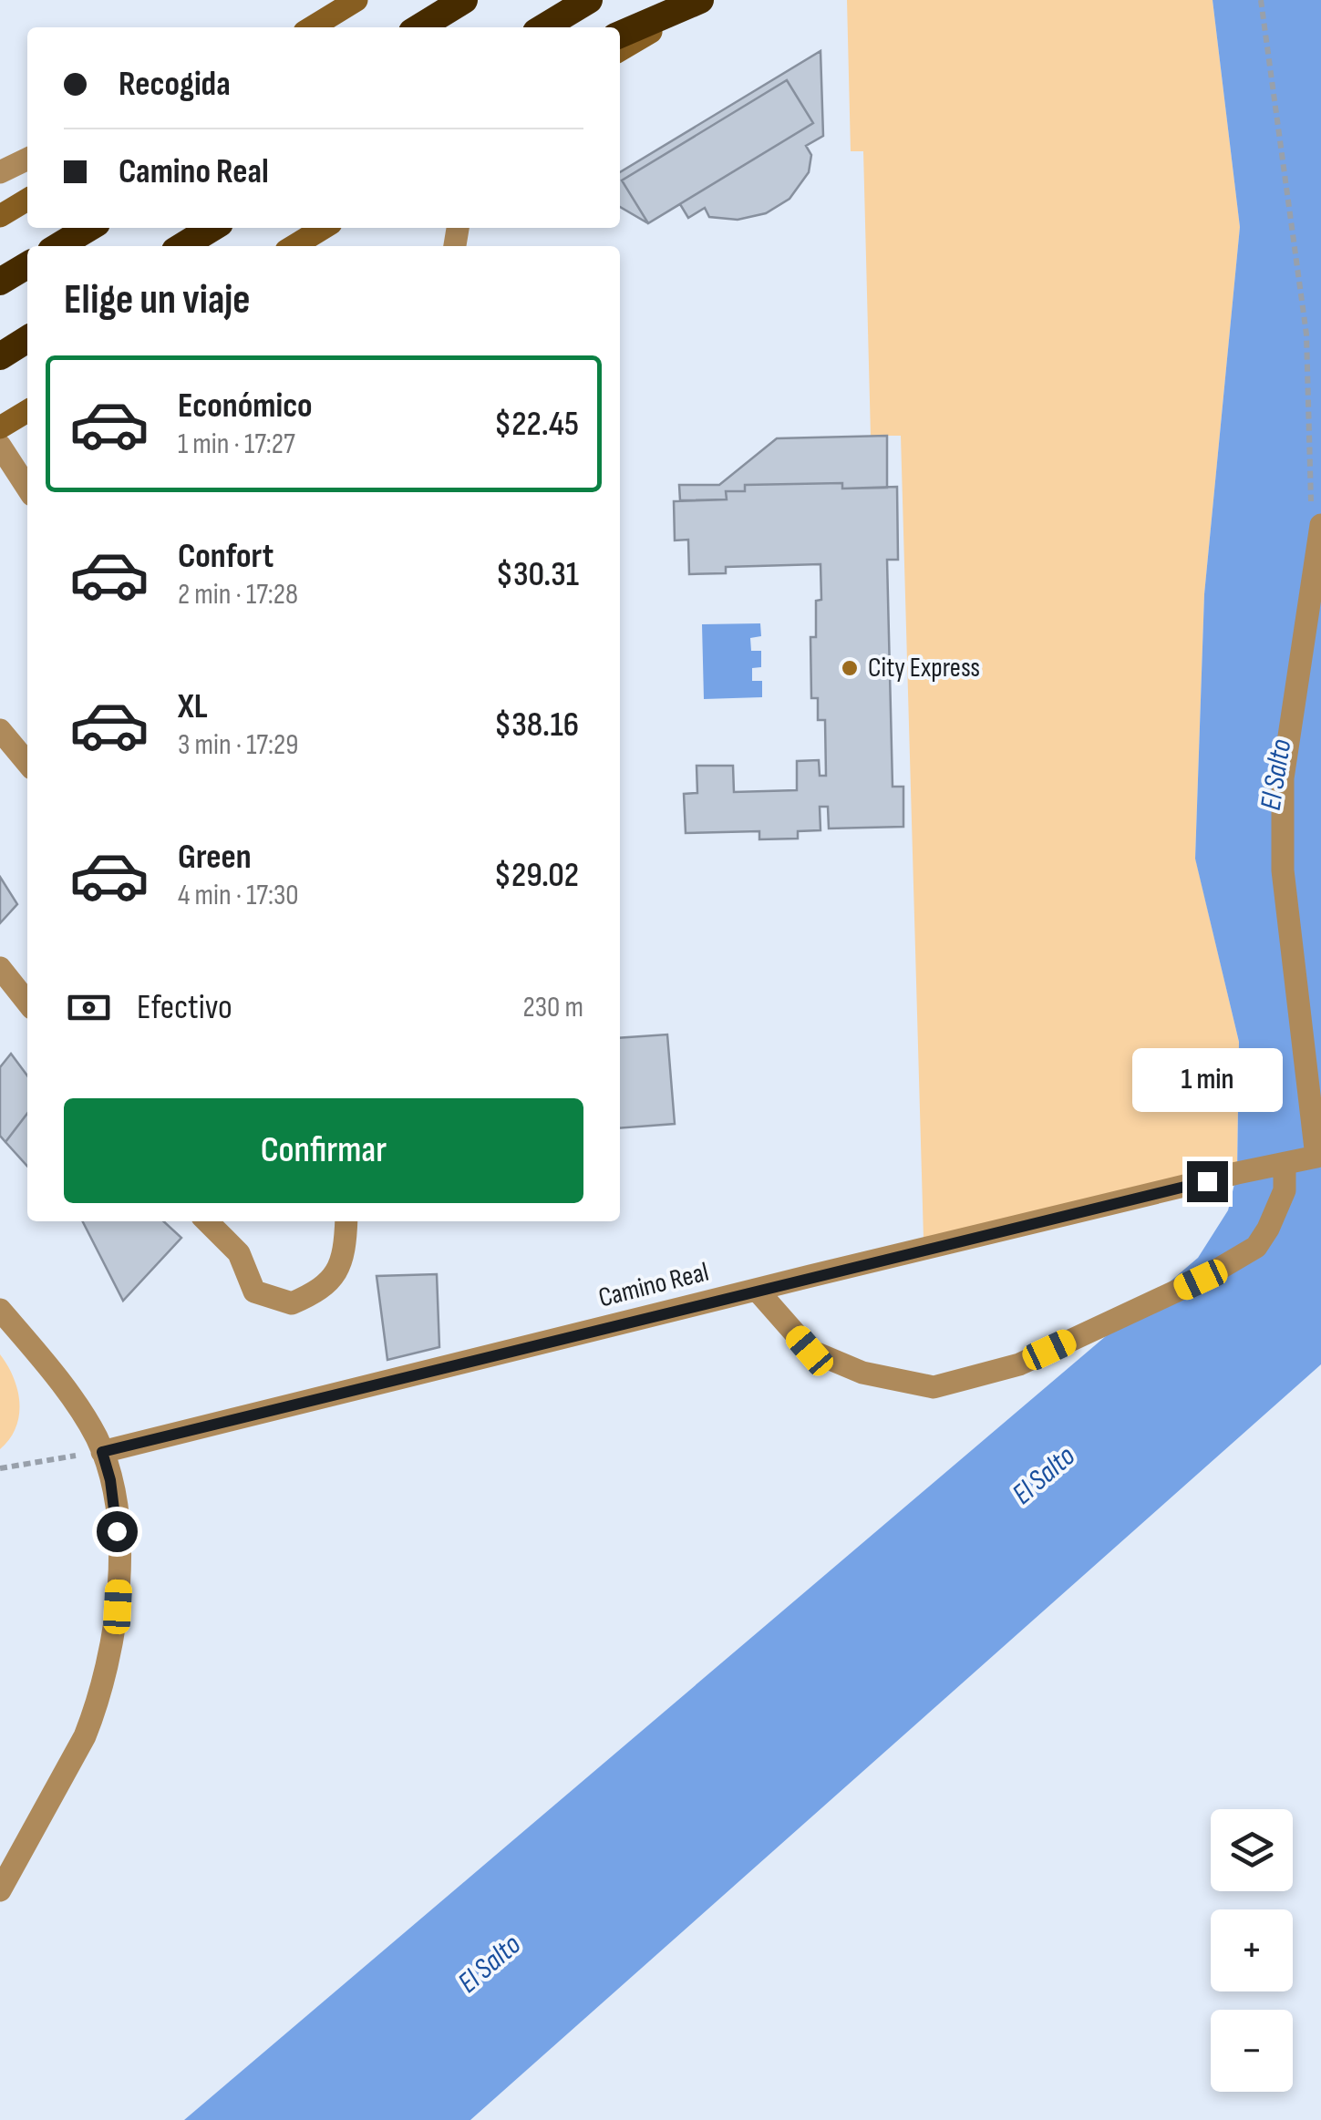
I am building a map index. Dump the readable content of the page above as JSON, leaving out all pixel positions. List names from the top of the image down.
{
  "streets": {
    "street": ["Camino Real"]
  },
  "water": ["El Salto"],
  "places": ["City Express"],
  "page": {
    "banner": ["Recogida", "Camino Real"],
    "heading": "Elige un viaje",
    "list": [
      {
        "name": "Económico",
        "note": "1 min · 17:27",
        "value": "$22.45"
      },
      {
        "name": "Confort",
        "note": "2 min · 17:28",
        "value": "$30.31"
      },
      {
        "name": "XL",
        "note": "3 min · 17:29",
        "value": "$38.16"
      },
      {
        "name": "Green",
        "note": "4 min · 17:30",
        "value": "$29.02"
      }
    ],
    "pay": ["Efectivo", "230 m"],
    "bubble": "1 min",
    "buttons": "Confirmar",
    "map_buttons": ["+", "−"]
  }
}
